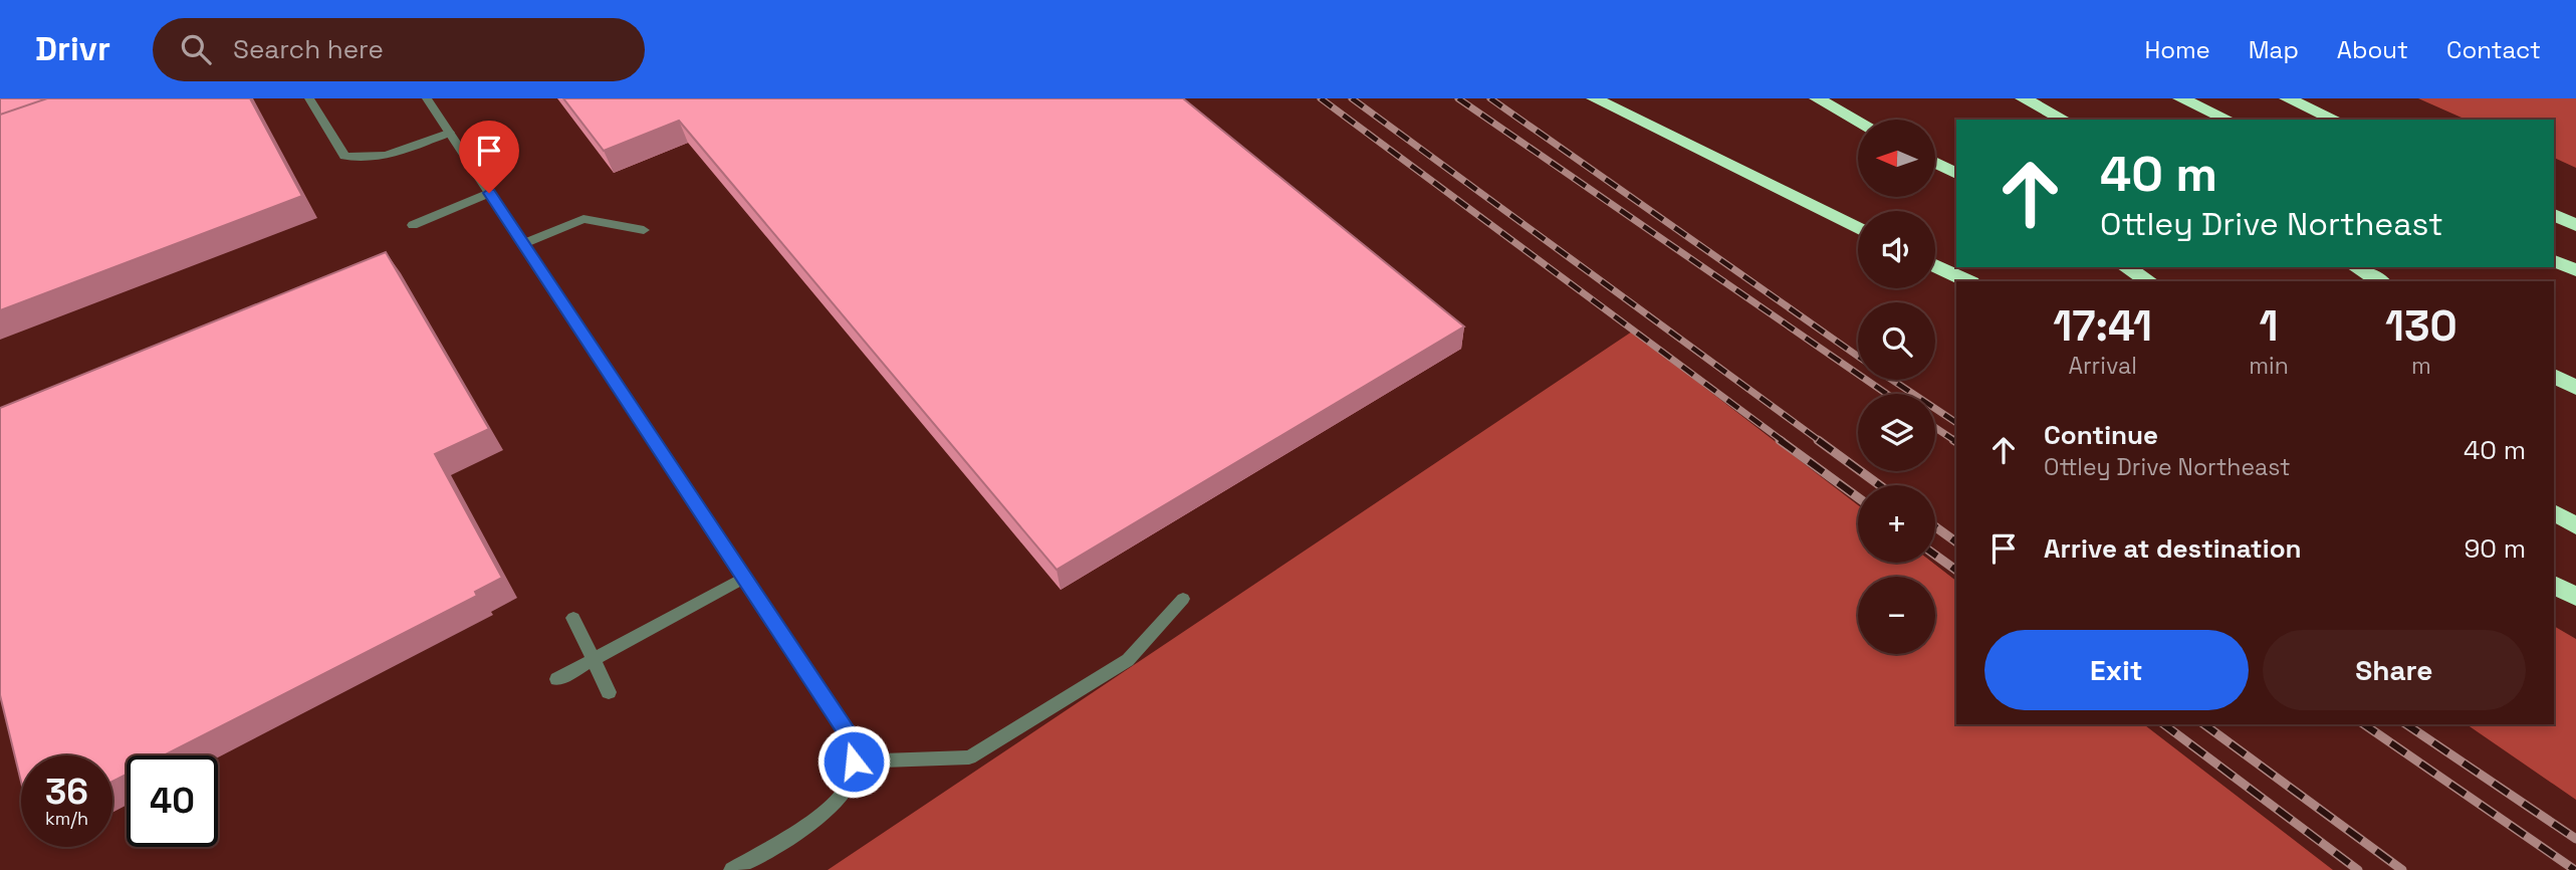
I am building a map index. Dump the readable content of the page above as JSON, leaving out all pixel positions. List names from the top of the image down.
{
  "north": "left",
  "page": {
    "header": "Drivr",
    "search": "Search here",
    "nav": [
      "Home",
      "Map",
      "About",
      "Contact"
    ],
    "map_buttons": ["+", "−"],
    "turn": ["40 m", "Ottley Drive Northeast"],
    "eta": [
      "17:41",
      "Arrival",
      "1",
      "min",
      "130",
      "m"
    ],
    "list": [
      {
        "name": "Continue",
        "note": "Ottley Drive Northeast",
        "value": "40 m"
      },
      {
        "name": "Arrive at destination",
        "value": "90 m"
      }
    ],
    "buttons": ["Exit", "Share"],
    "speed": "36 km/h",
    "limit": "40"
  }
}
